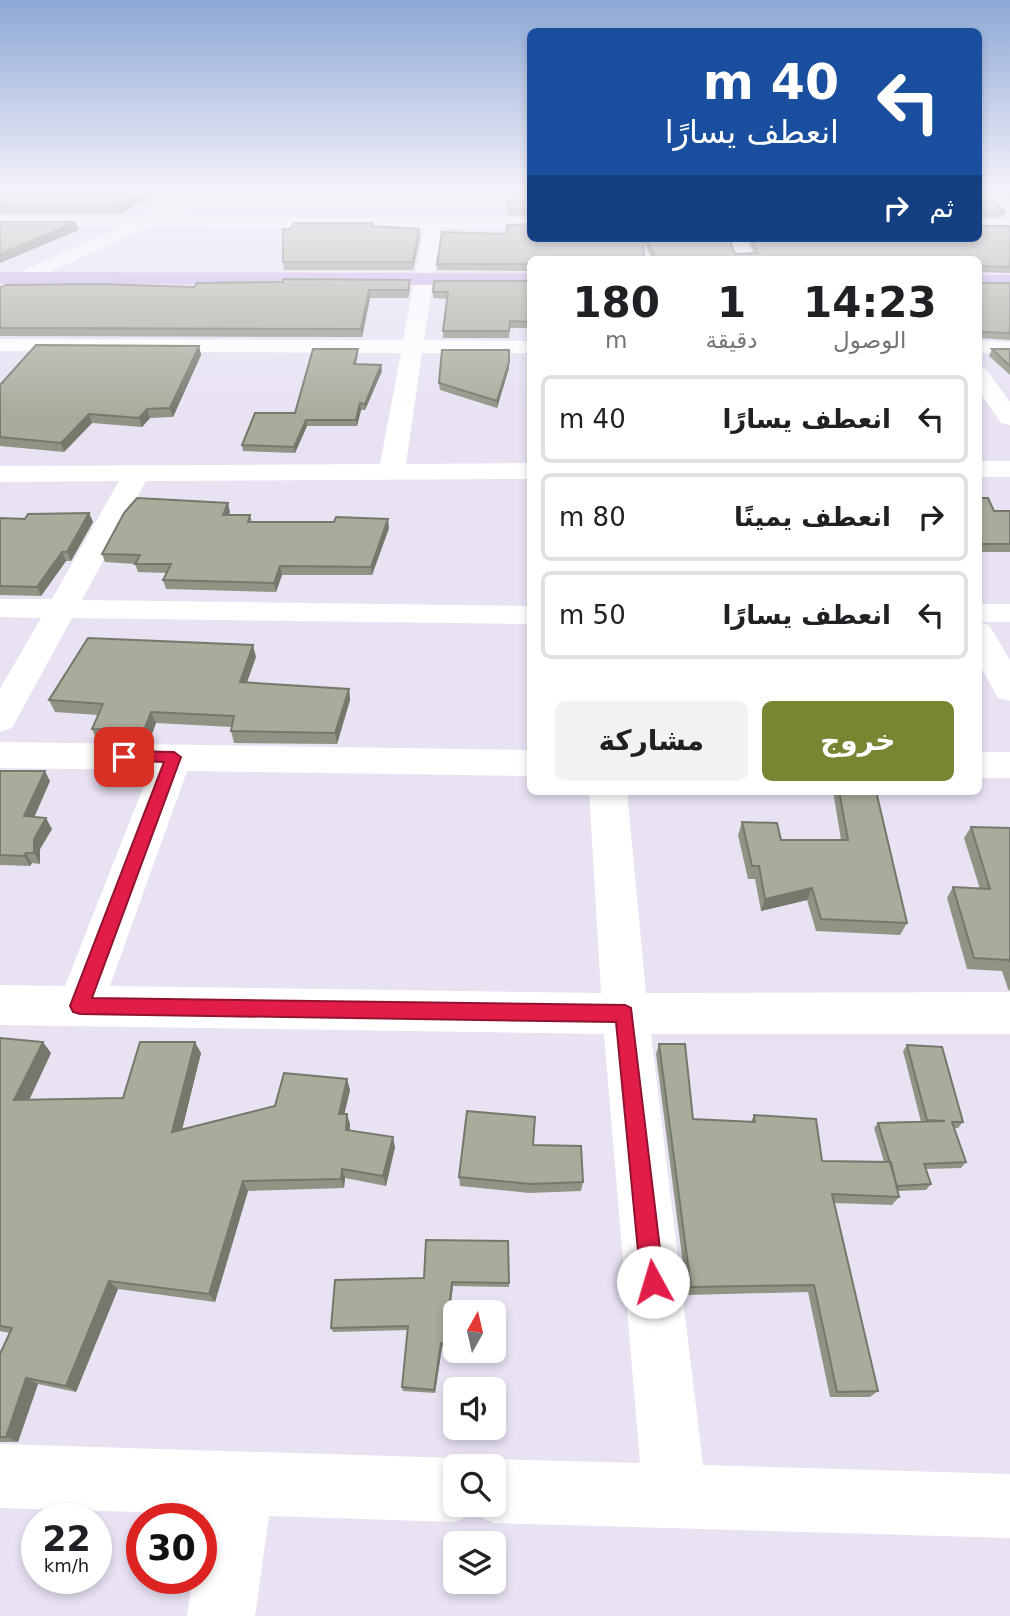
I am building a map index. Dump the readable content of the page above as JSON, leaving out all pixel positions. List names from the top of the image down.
{
  "north": "top",
  "page": {
    "turn": ["40 m", "انعطف يسارًا"],
    "then": "ثم",
    "eta": [
      "14:23",
      "الوصول",
      "1",
      "دقيقة",
      "180",
      "m"
    ],
    "list": [
      {
        "name": "انعطف يسارًا",
        "value": "40 m"
      },
      {
        "name": "انعطف يمينًا",
        "value": "80 m"
      },
      {
        "name": "انعطف يسارًا",
        "value": "50 m"
      }
    ],
    "buttons": ["خروج", "مشاركة"],
    "speed": "22 km/h",
    "limit": "30"
  }
}
